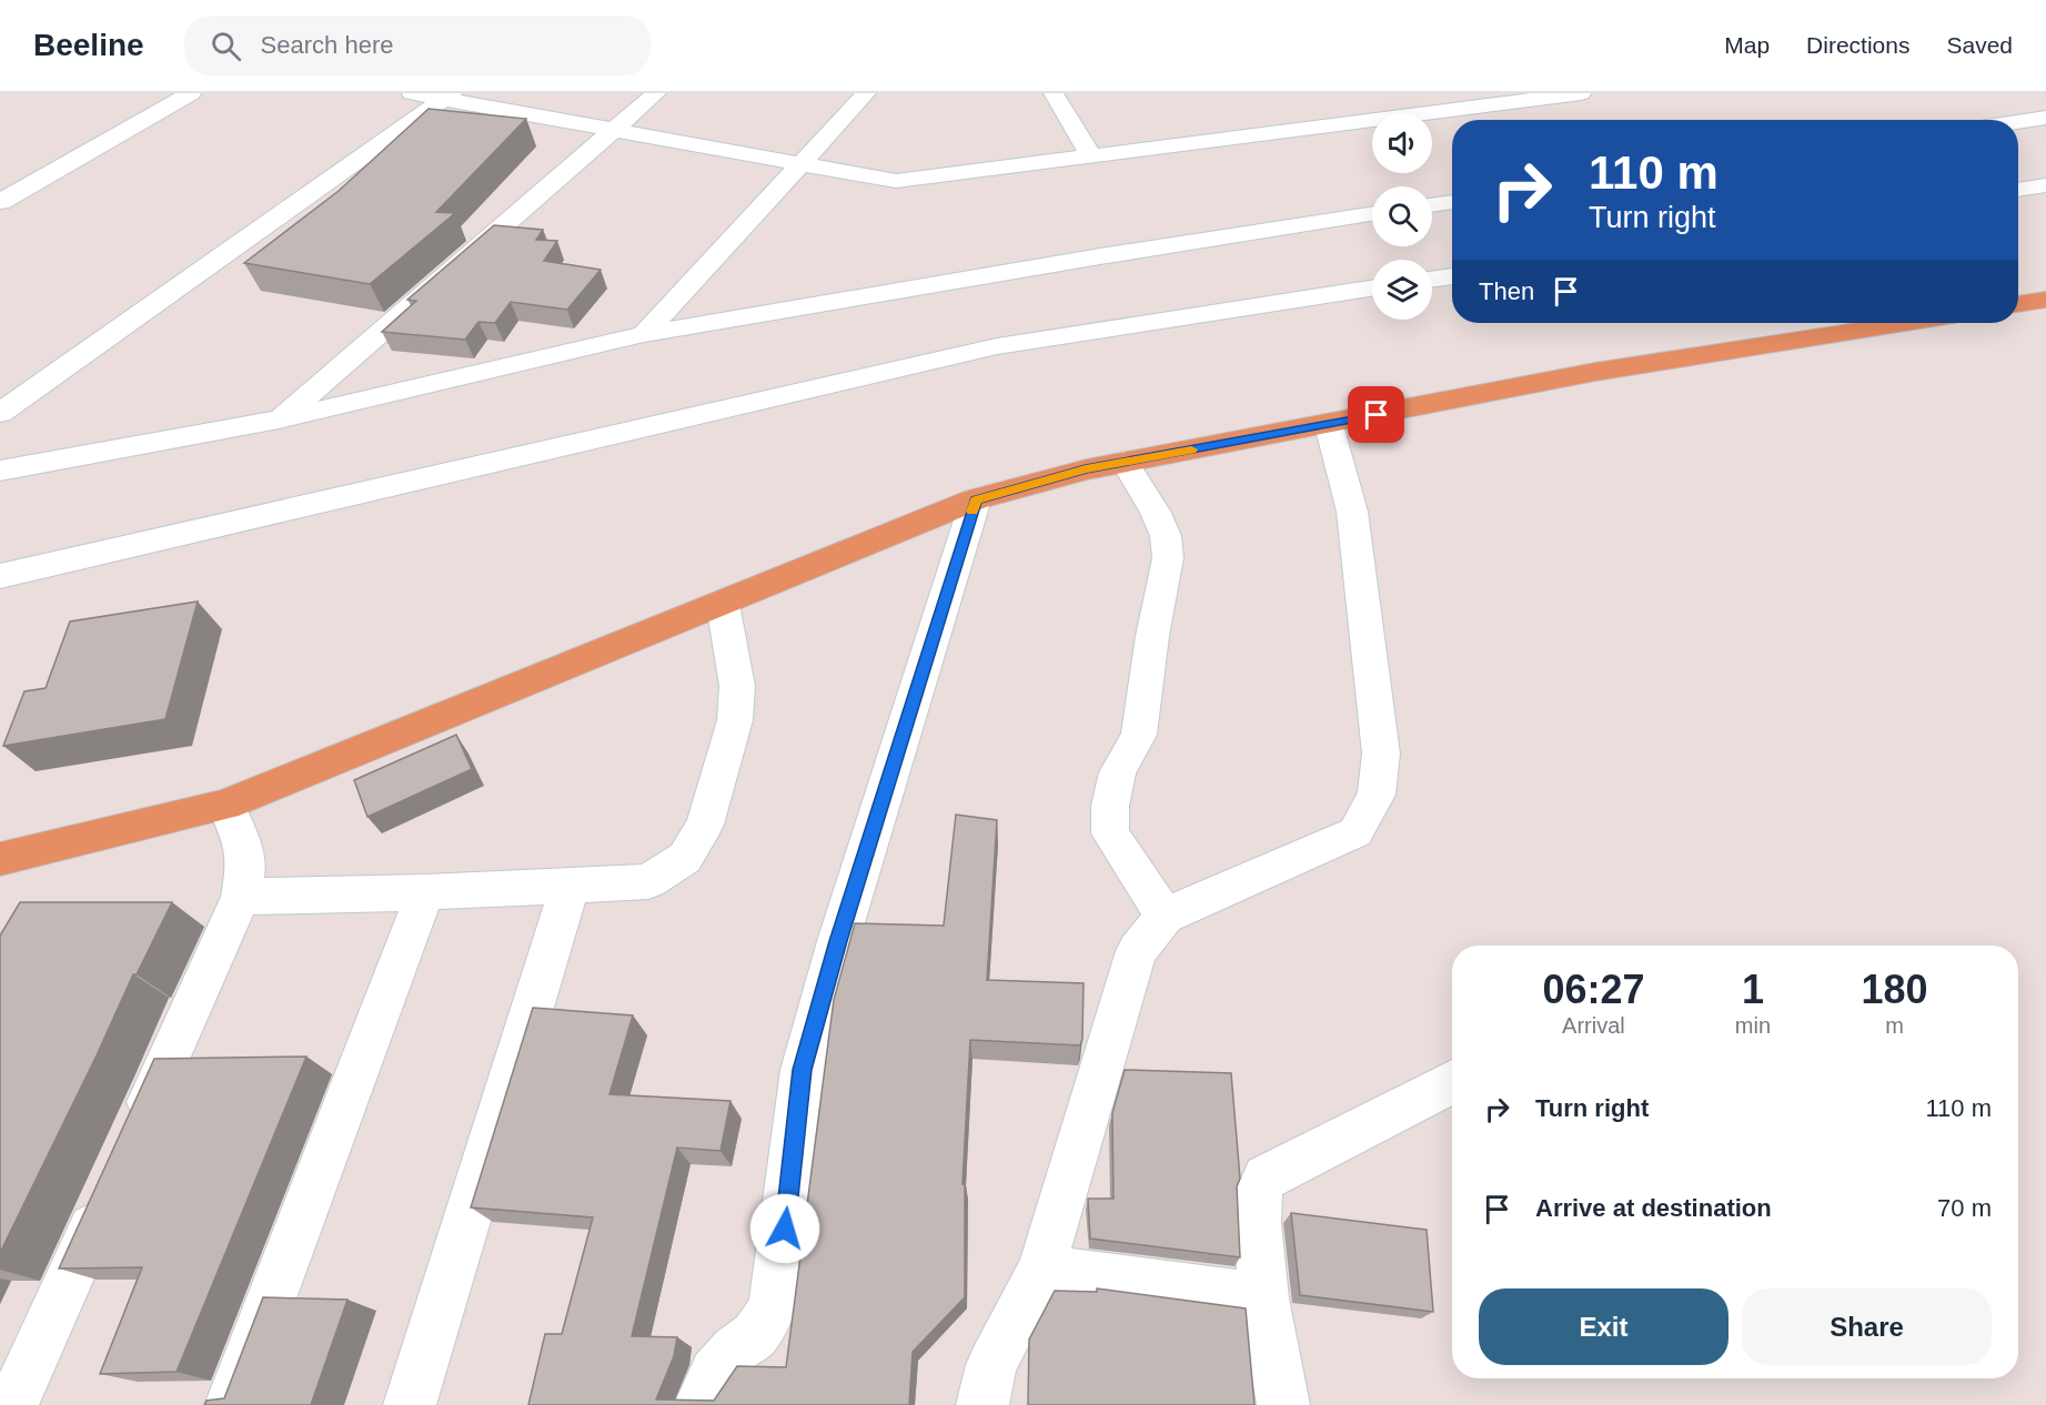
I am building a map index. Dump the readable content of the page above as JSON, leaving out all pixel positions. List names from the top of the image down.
{
  "page": {
    "header": "Beeline",
    "search": "Search here",
    "nav": ["Map", "Directions", "Saved"],
    "turn": ["110 m", "Turn right"],
    "then": "Then",
    "eta": [
      "06:27",
      "Arrival",
      "1",
      "min",
      "180",
      "m"
    ],
    "list": [
      {
        "name": "Turn right",
        "value": "110 m"
      },
      {
        "name": "Arrive at destination",
        "value": "70 m"
      }
    ],
    "buttons": ["Exit", "Share"]
  }
}
